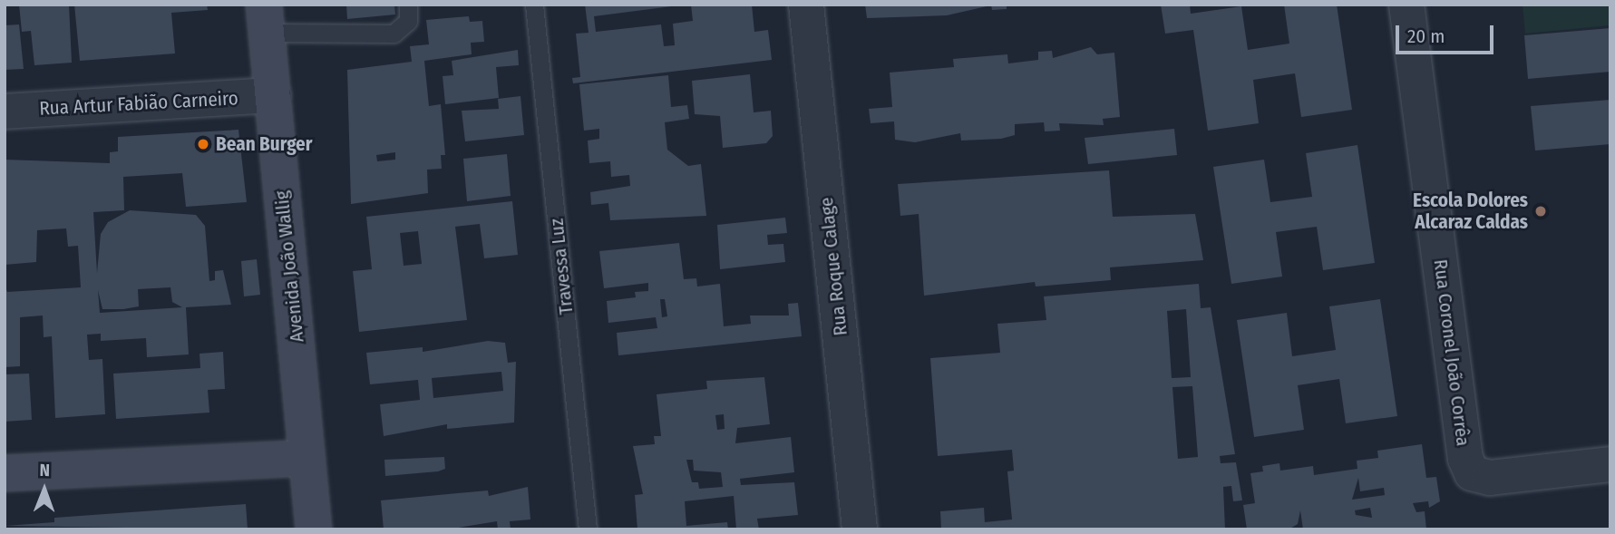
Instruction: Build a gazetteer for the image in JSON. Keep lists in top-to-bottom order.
{
  "streets": {
    "main road": ["Avenida João Wallig"],
    "street": ["Rua Artur Fabião Carneiro", "Rua Roque Calage", "Rua Coronel João Corrêa"],
    "lane": ["Travessa Luz"]
  },
  "crossings": [
    ["Rua Artur Fabião Carneiro", "Avenida João Wallig"]
  ],
  "places": ["Bean Burger", "Escola Dolores Alcaraz Caldas"],
  "scale_bar": "20 m",
  "north": "top"
}
